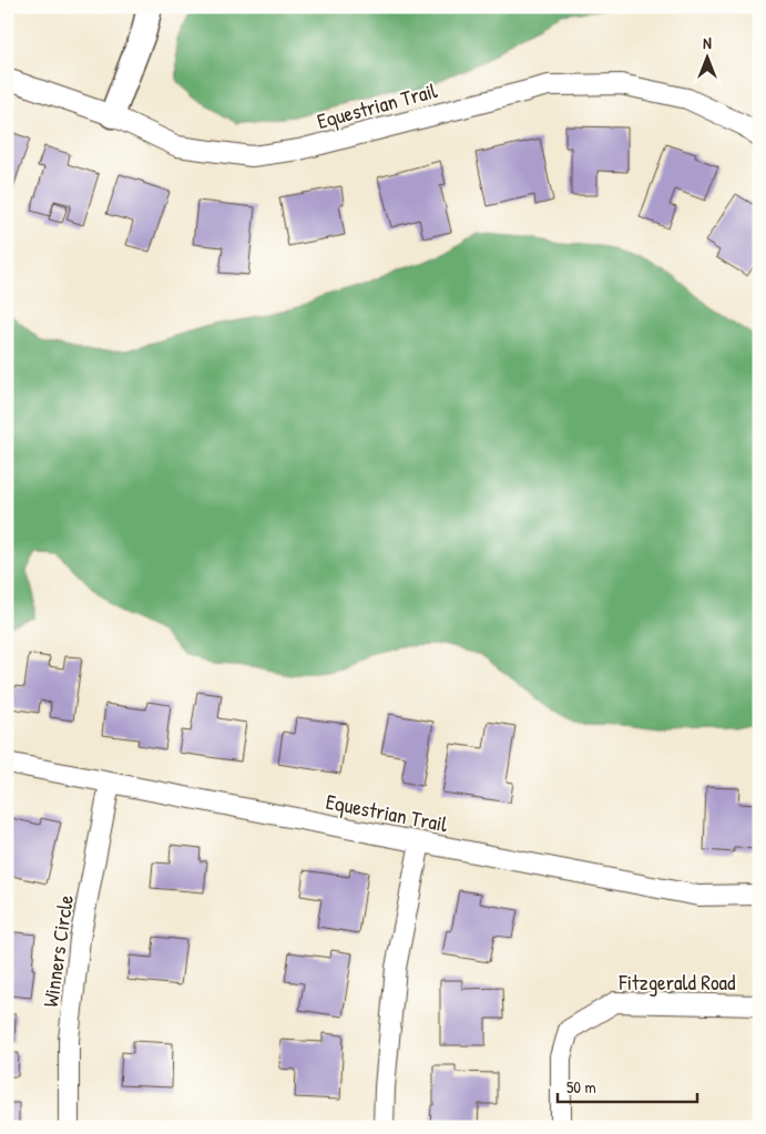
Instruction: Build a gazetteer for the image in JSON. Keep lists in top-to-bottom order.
{
  "streets": {
    "street": ["Equestrian Trail", "Winners Circle", "Fitzgerald Road"]
  },
  "crossings": [
    ["Equestrian Trail", "Winners Circle"]
  ],
  "scale_bar": "50 m",
  "north": "top"
}
